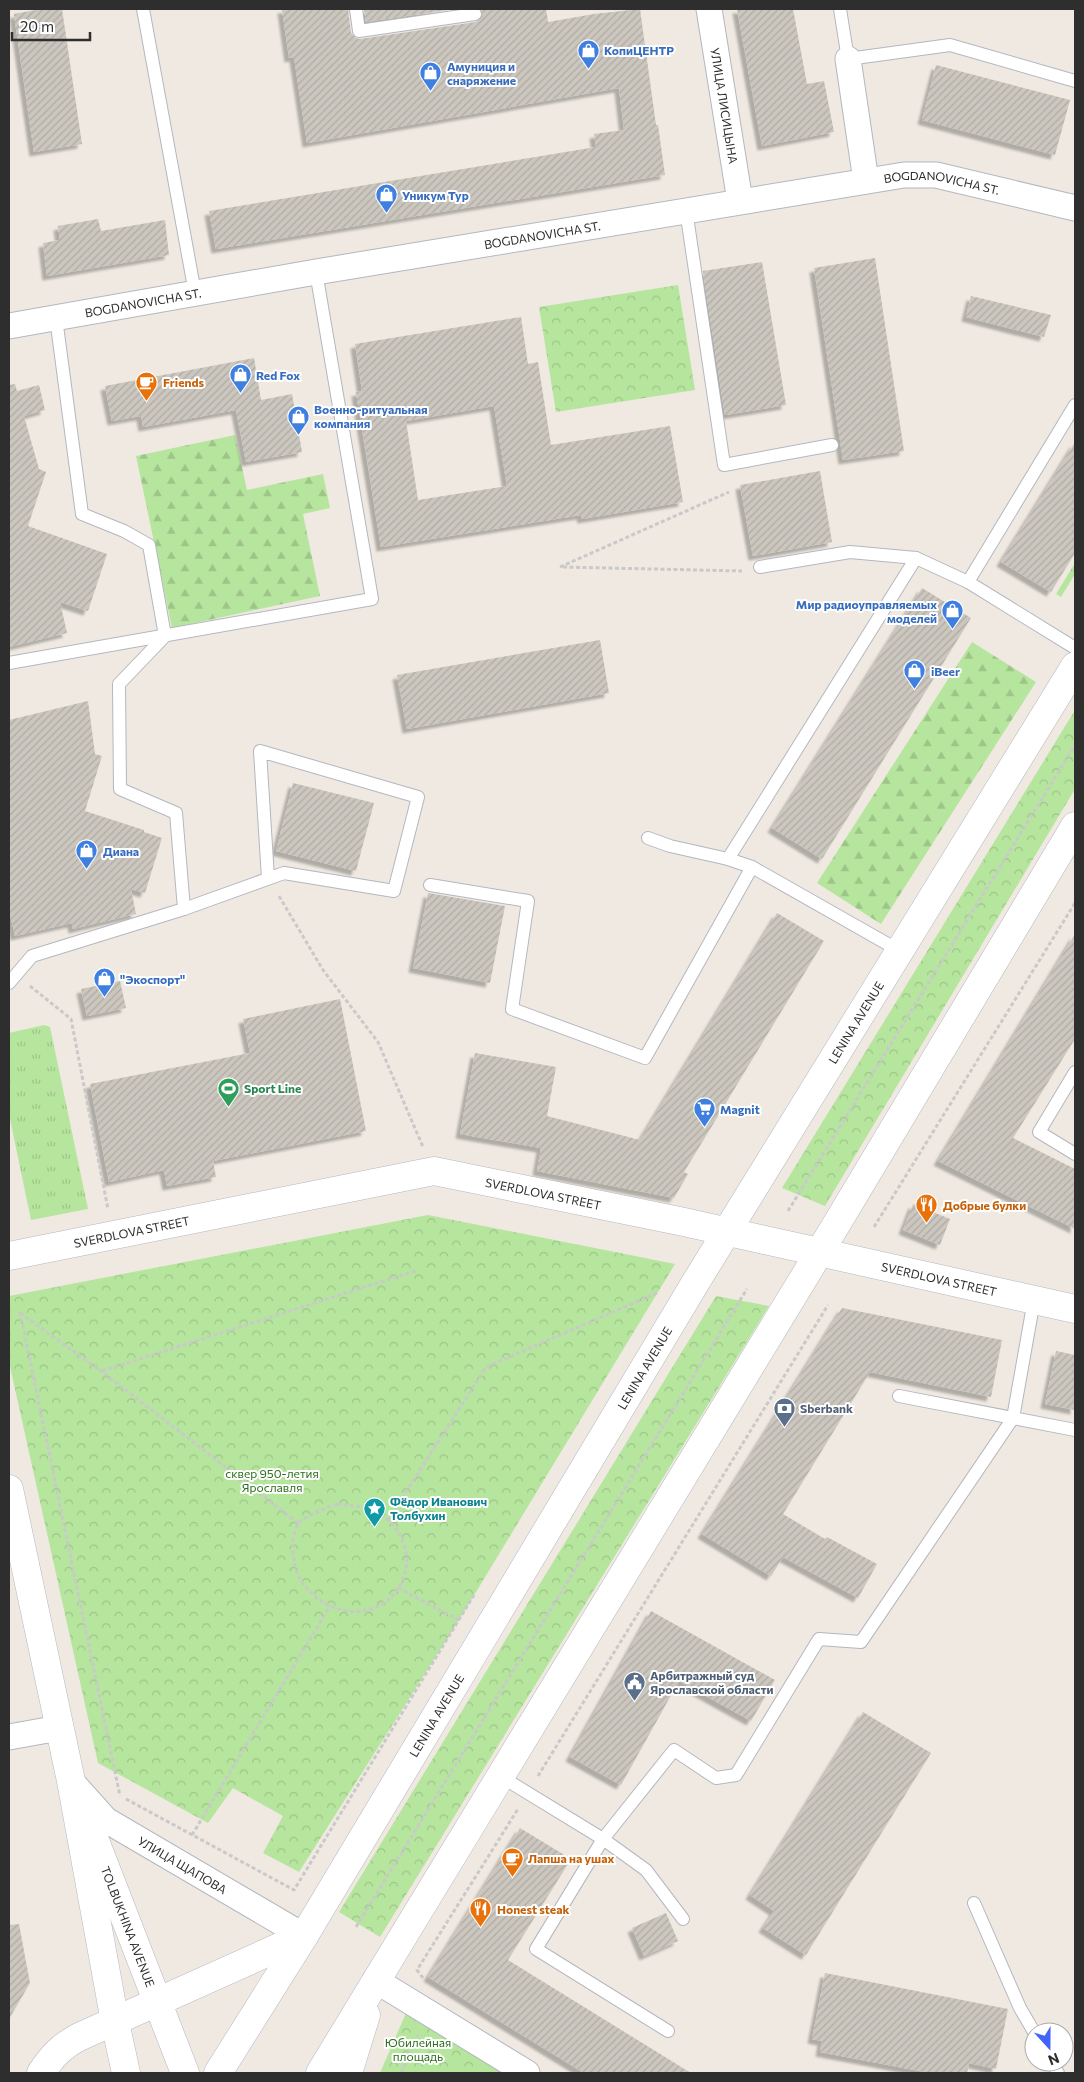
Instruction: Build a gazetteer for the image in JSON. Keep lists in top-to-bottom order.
{
  "streets": {
    "main road": ["LENINA AVENUE", "SVERDLOVA STREET", "TOLBUKHINA AVENUE"],
    "street": ["УЛИЦА ЛИСИЦЫНА", "BOGDANOVICHA ST.", "УЛИЦА ЩАПОВА"]
  },
  "crossings": [
    ["УЛИЦА ЛИСИЦЫНА", "BOGDANOVICHA ST."],
    ["LENINA AVENUE", "SVERDLOVA STREET"],
    ["LENINA AVENUE", "УЛИЦА ЩАПОВА"],
    ["УЛИЦА ЩАПОВА", "TOLBUKHINA AVENUE"]
  ],
  "parks": ["сквер 950-летия Ярославля", "Юбилейная площадь"],
  "places": {
    "shop": [
      "КопиЦЕНТР",
      "Амуниция и снаряжение",
      "Уникум Тур",
      "Red Fox",
      "Военно-ритуальная компания",
      "Мир радиоуправляемых моделей",
      "iBeer",
      "Диана",
      "\"Экоспорт\""
    ],
    "cafe": ["Friends", "Лапша на ушах"],
    "sports": ["Sport Line"],
    "supermarket": ["Magnit"],
    "restaurant": ["Добрые булки", "Honest steak"],
    "bank": ["Sberbank"],
    "place": ["Фёдор Иванович Толбухин"],
    "public building": ["Арбитражный суд Ярославской области"]
  },
  "scale_bar": "20 m",
  "north": "bottom"
}
